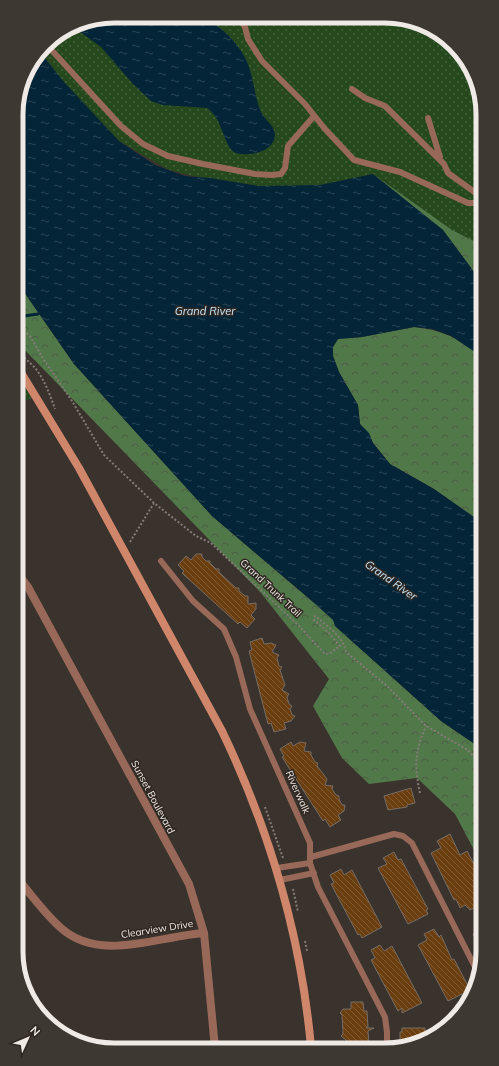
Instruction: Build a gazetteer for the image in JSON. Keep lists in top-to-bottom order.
{
  "streets": {
    "street": ["Sunset Boulevard", "Clearview Drive"],
    "lane": ["Riverwalk"],
    "path": ["Grand Trunk Trail"]
  },
  "crossings": [
    ["Sunset Boulevard", "Clearview Drive"]
  ],
  "water": ["Grand River"],
  "north": "top right"
}
